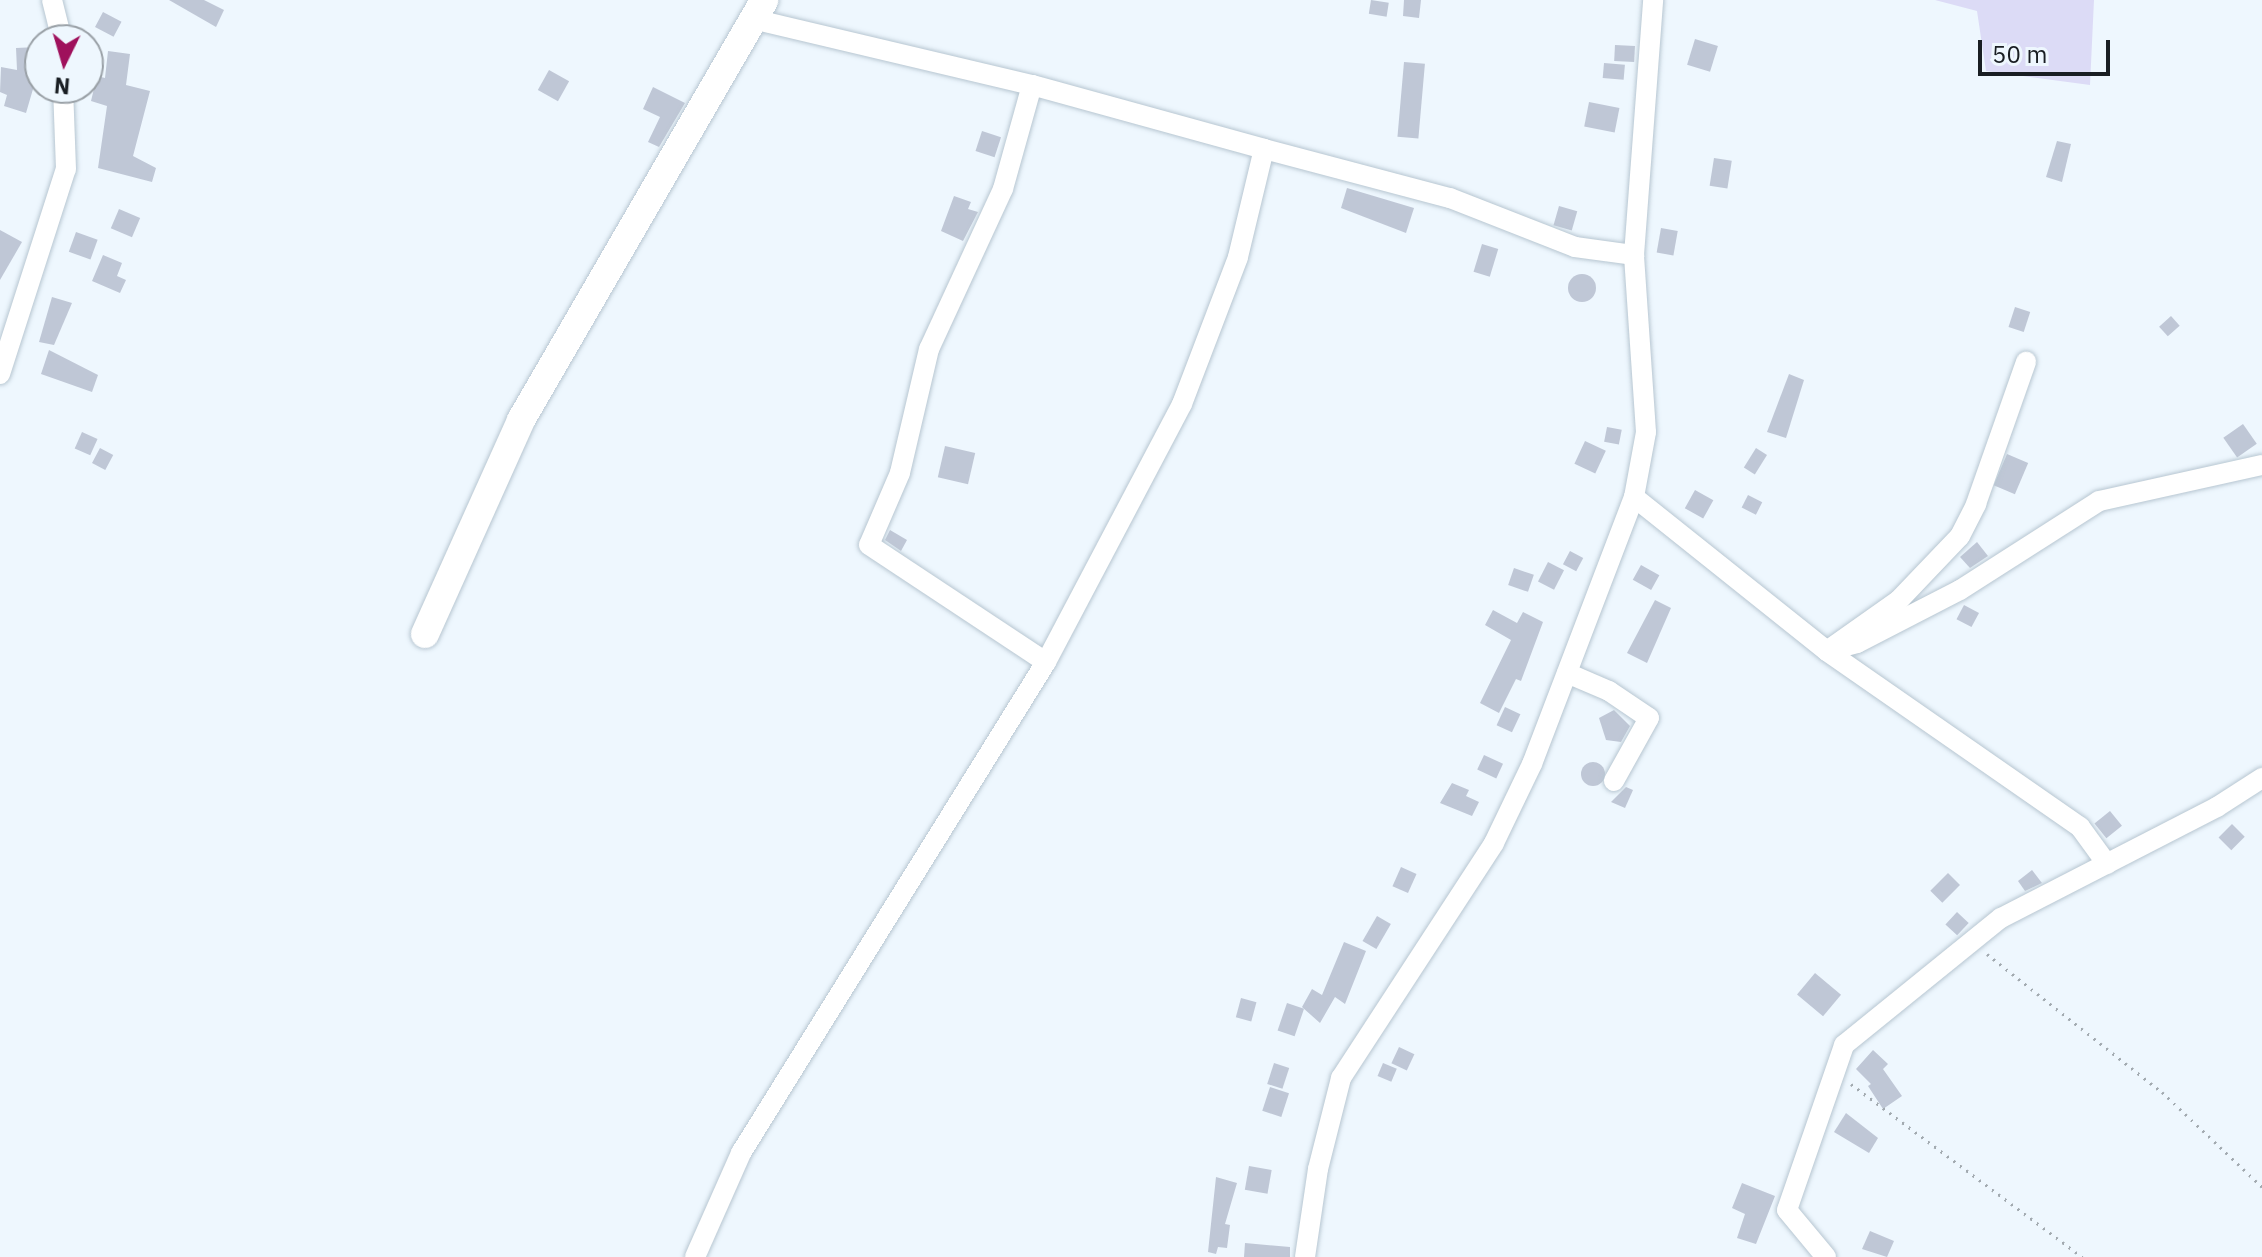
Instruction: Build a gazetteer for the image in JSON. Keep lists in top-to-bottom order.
{
  "scale_bar": "50 m",
  "north": "bottom"
}
